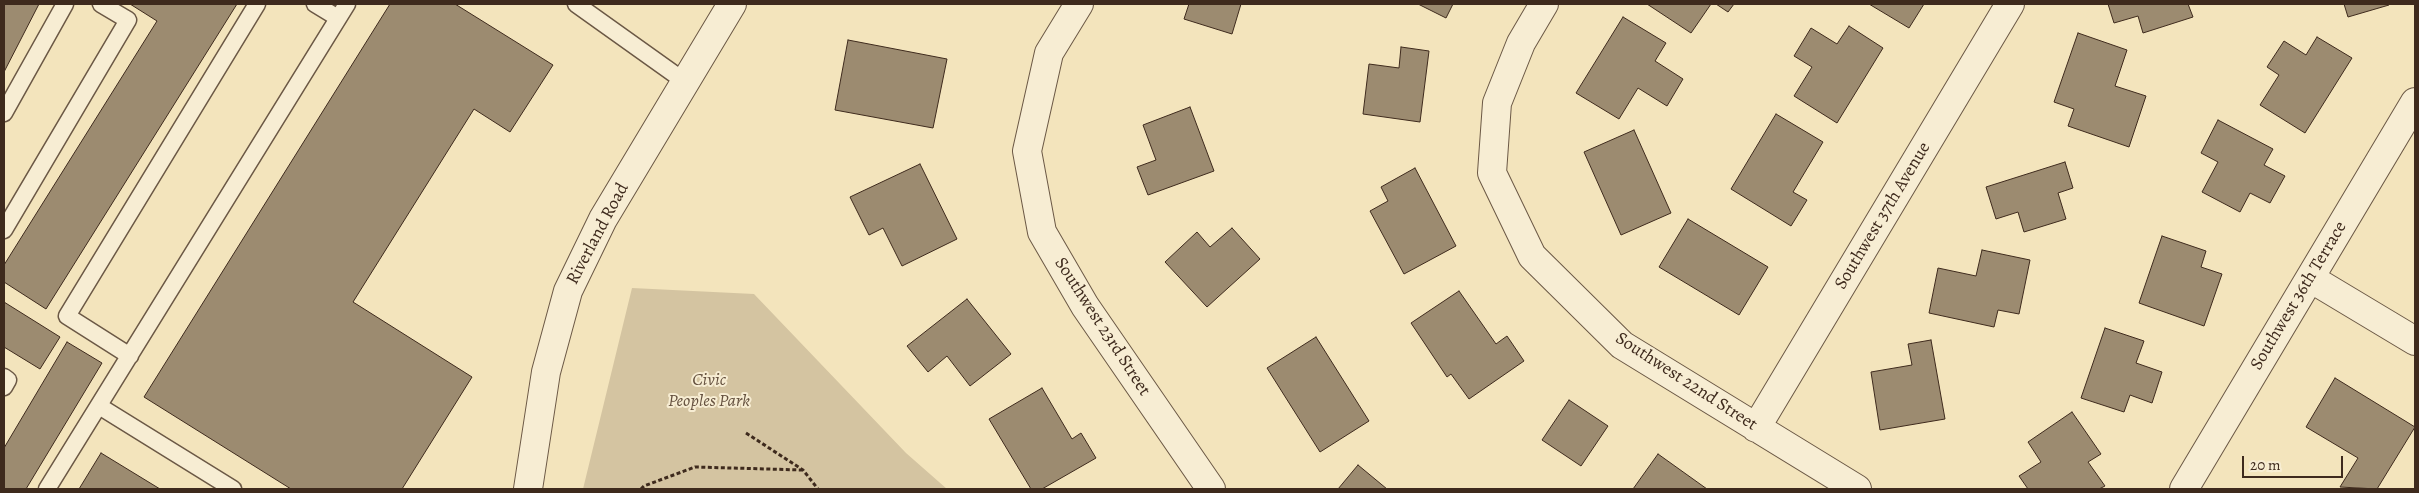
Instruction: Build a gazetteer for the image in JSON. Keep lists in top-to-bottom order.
{
  "streets": {
    "street": [
      "Southwest 37th Avenue",
      "Riverland Road",
      "Southwest 36th Terrace",
      "Southwest 23rd Street",
      "Southwest 22nd Street"
    ]
  },
  "crossings": [
    ["Southwest 37th Avenue", "Southwest 22nd Street"]
  ],
  "parks": ["Civic Peoples Park"],
  "scale_bar": "20 m"
}
